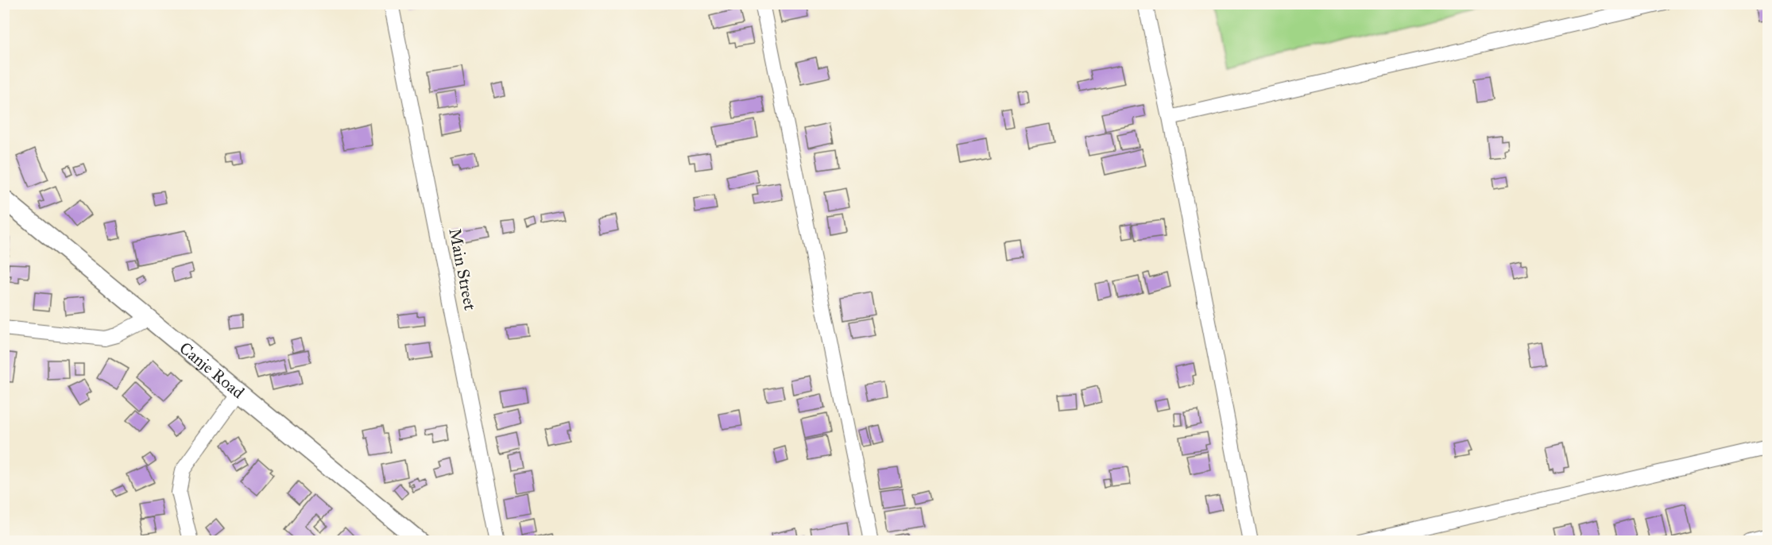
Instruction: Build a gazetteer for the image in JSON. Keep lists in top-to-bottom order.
{
  "streets": {
    "street": ["Main Street", "Canje Road"]
  }
}
